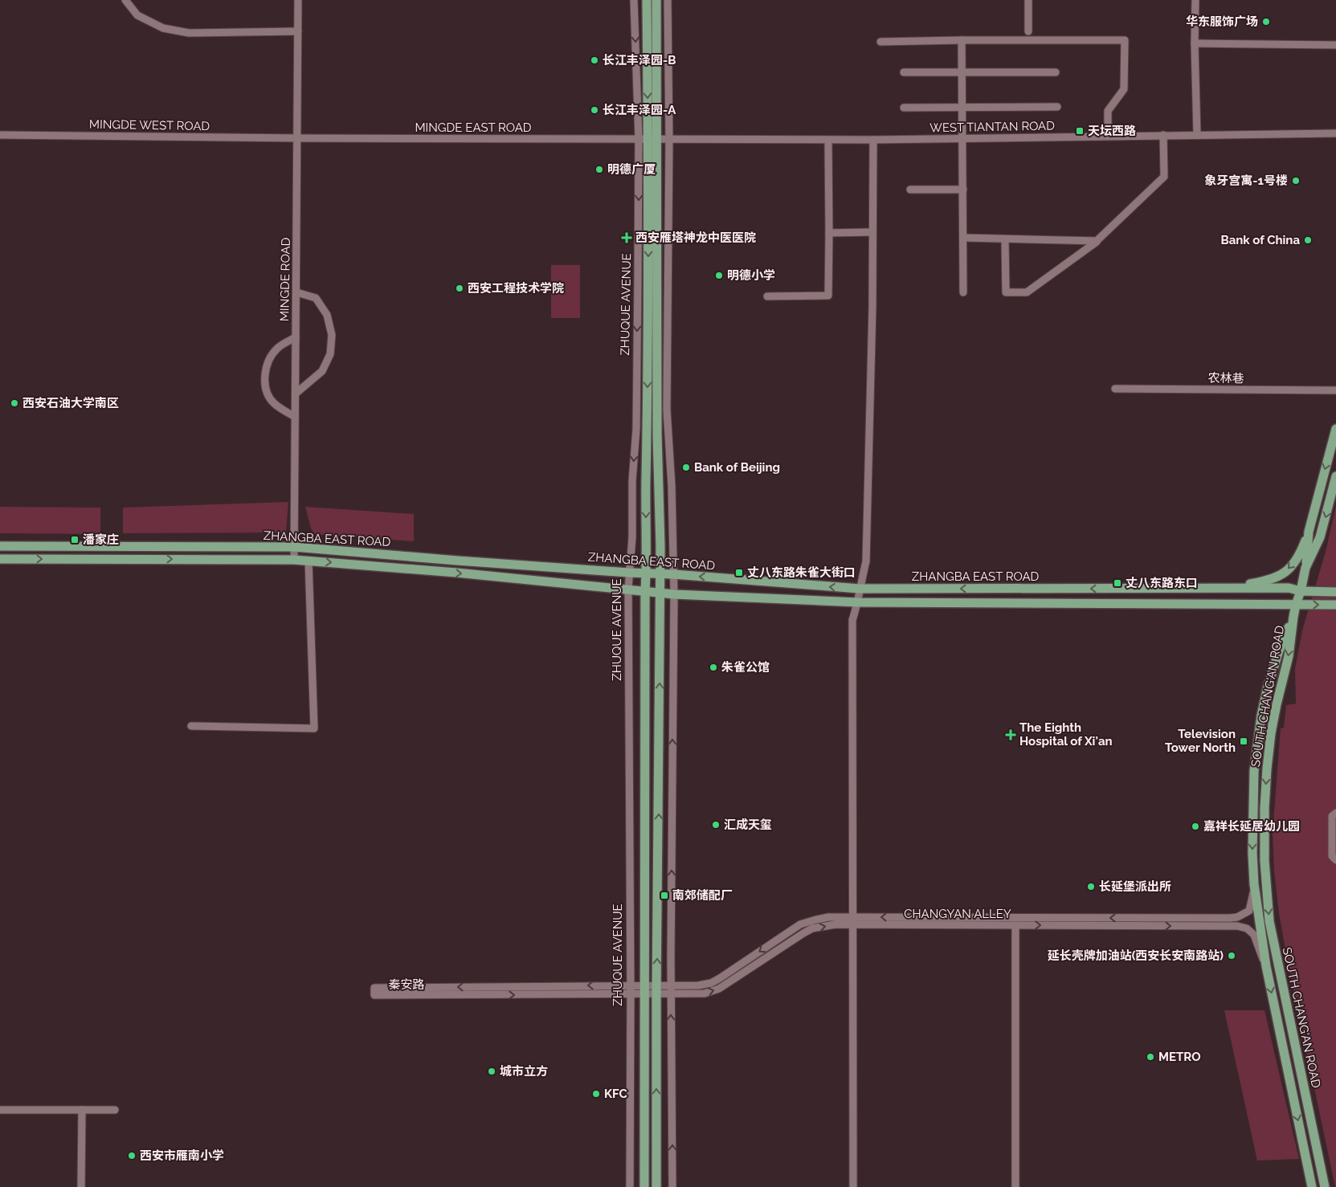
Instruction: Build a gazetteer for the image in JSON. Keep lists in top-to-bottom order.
{
  "streets": {
    "main road": ["ZHUQUE AVENUE", "ZHANGBA EAST ROAD", "SOUTH CHANG'AN ROAD"],
    "street": [
      "MINGDE WEST ROAD",
      "WEST TIANTAN ROAD",
      "MINGDE EAST ROAD",
      "MINGDE ROAD",
      "农林巷",
      "CHANGYAN ALLEY",
      "秦安路"
    ]
  },
  "crossings": [
    ["MINGDE WEST ROAD", "MINGDE EAST ROAD"],
    ["MINGDE WEST ROAD", "MINGDE ROAD"],
    ["WEST TIANTAN ROAD", "MINGDE EAST ROAD"],
    ["WEST TIANTAN ROAD", "ZHUQUE AVENUE"],
    ["MINGDE EAST ROAD", "MINGDE ROAD"],
    ["MINGDE EAST ROAD", "ZHUQUE AVENUE"],
    ["MINGDE ROAD", "ZHANGBA EAST ROAD"],
    ["ZHUQUE AVENUE", "ZHANGBA EAST ROAD"],
    ["ZHUQUE AVENUE", "CHANGYAN ALLEY"],
    ["ZHUQUE AVENUE", "秦安路"],
    ["ZHANGBA EAST ROAD", "SOUTH CHANG'AN ROAD"],
    ["CHANGYAN ALLEY", "秦安路"]
  ],
  "places": {
    "other": [
      "华东服饰广场",
      "长江丰泽园-B",
      "长江丰泽园-A",
      "明德广厦",
      "象牙宫寓-1号楼",
      "Bank of China",
      "明德小学",
      "西安工程技术学院",
      "西安石油大学南区",
      "Bank of Beijing",
      "朱雀公馆",
      "汇成天玺",
      "嘉祥长延居幼儿园",
      "长延堡派出所",
      "延长壳牌加油站(西安长安南路站)",
      "METRO",
      "城市立方",
      "KFC",
      "西安市雁南小学"
    ],
    "transit": [
      "天坛西路",
      "潘家庄",
      "丈八东路朱雀大街口",
      "丈八东路东口",
      "Television Tower North",
      "南郊储配厂"
    ],
    "health": ["西安雁塔神龙中医医院", "The Eighth Hospital of Xi'an"]
  }
}
